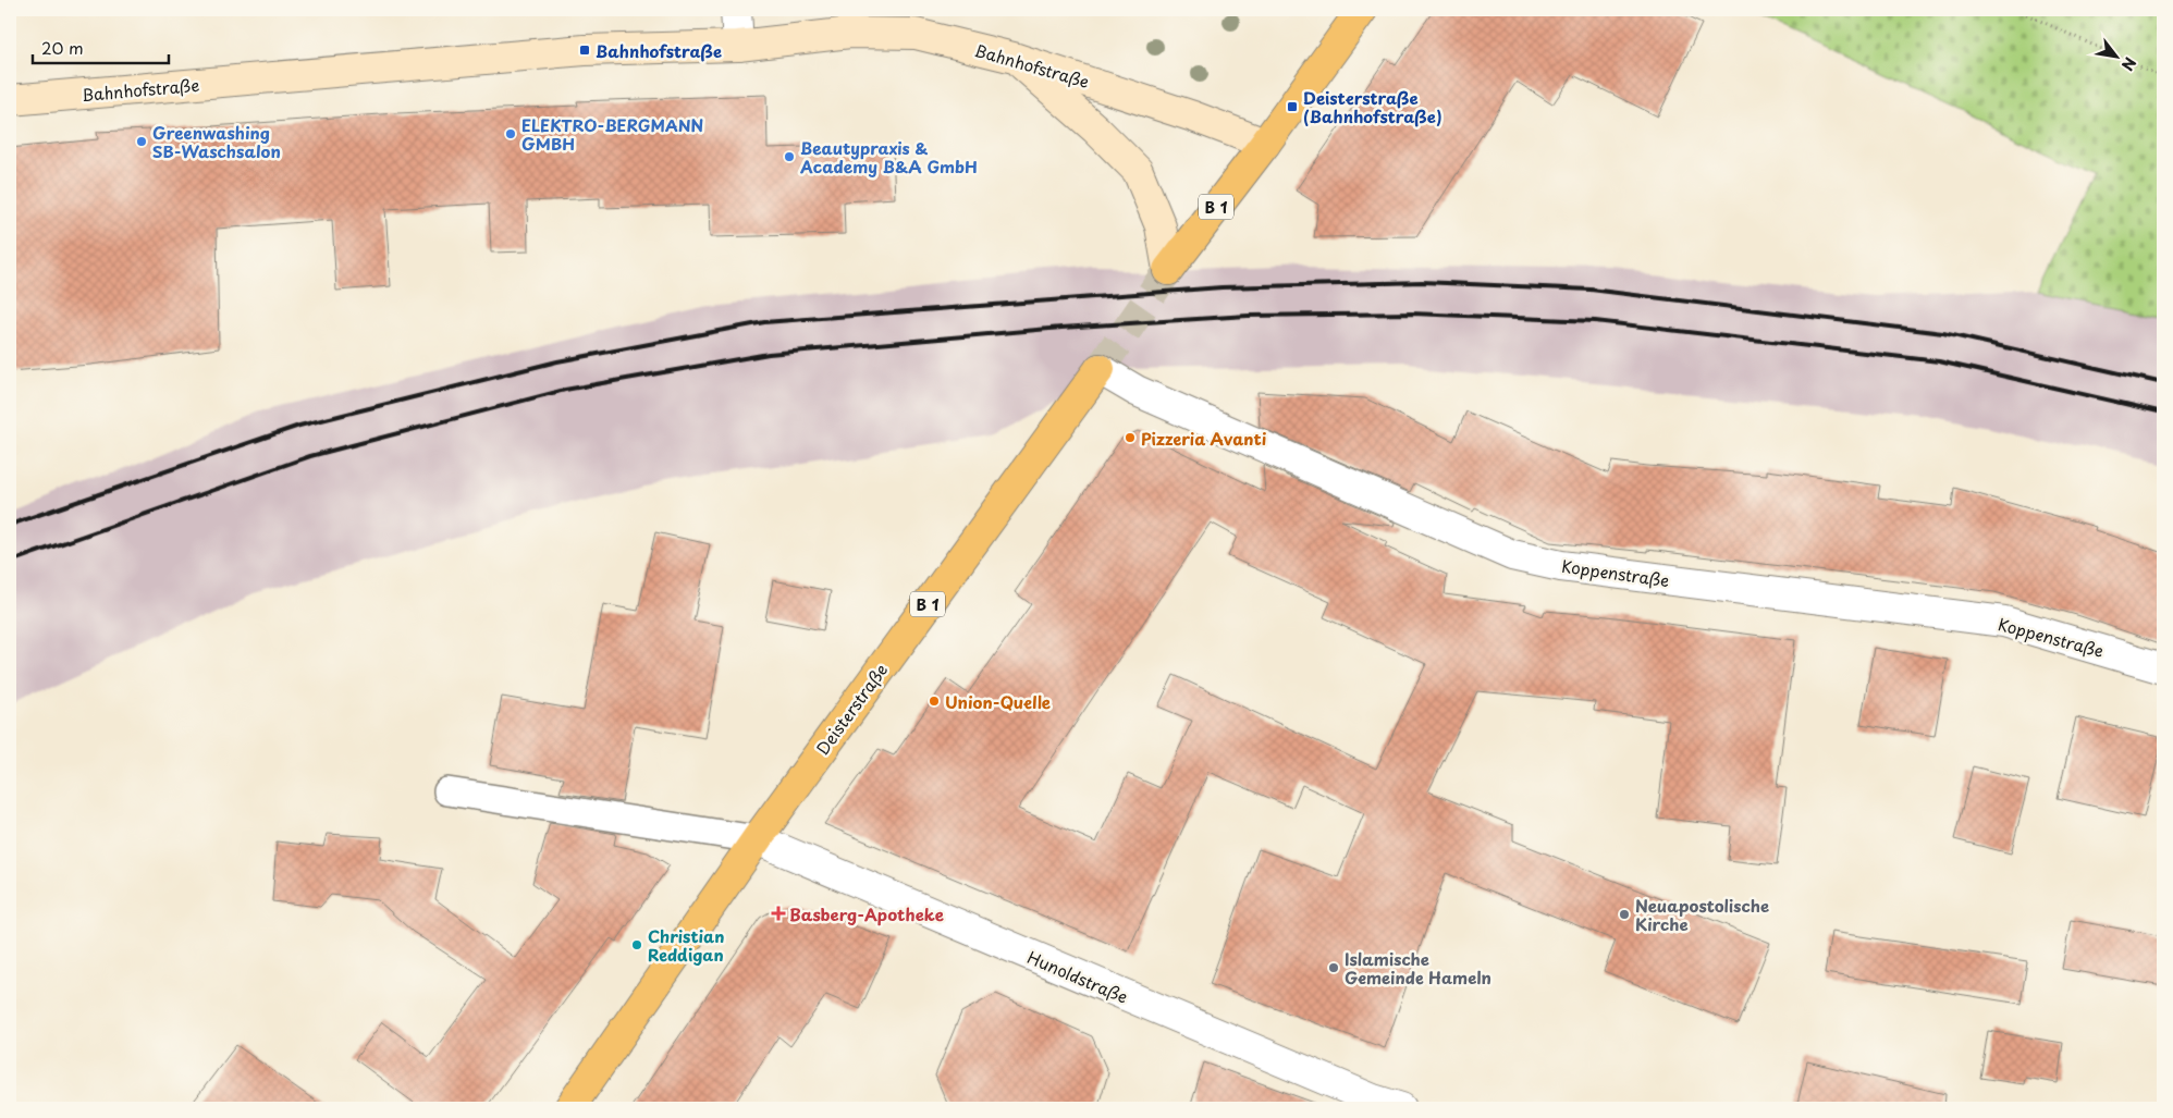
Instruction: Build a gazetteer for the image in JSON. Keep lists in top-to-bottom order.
{
  "streets": {
    "main road": ["B 1", "Deisterstraße"],
    "street": ["Bahnhofstraße", "Koppenstraße", "Hunoldstraße"]
  },
  "crossings": [
    ["Bahnhofstraße", "B 1"],
    ["B 1", "Deisterstraße"],
    ["Koppenstraße", "Deisterstraße"],
    ["Deisterstraße", "Hunoldstraße"]
  ],
  "places": {
    "transit": ["Bahnhofstraße", "Deisterstraße (Bahnhofstraße)"],
    "other": [
      "ELEKTRO-BERGMANN GMBH",
      "Greenwashing SB-Waschsalon",
      "Beautypraxis & Academy B&A GmbH",
      "Pizzeria Avanti",
      "Union-Quelle",
      "Neuapostolische Kirche",
      "Christian Reddigan",
      "Islamische Gemeinde Hameln"
    ],
    "health": ["Basberg-Apotheke"]
  },
  "scale_bar": "20 m",
  "north": "bottom right"
}
